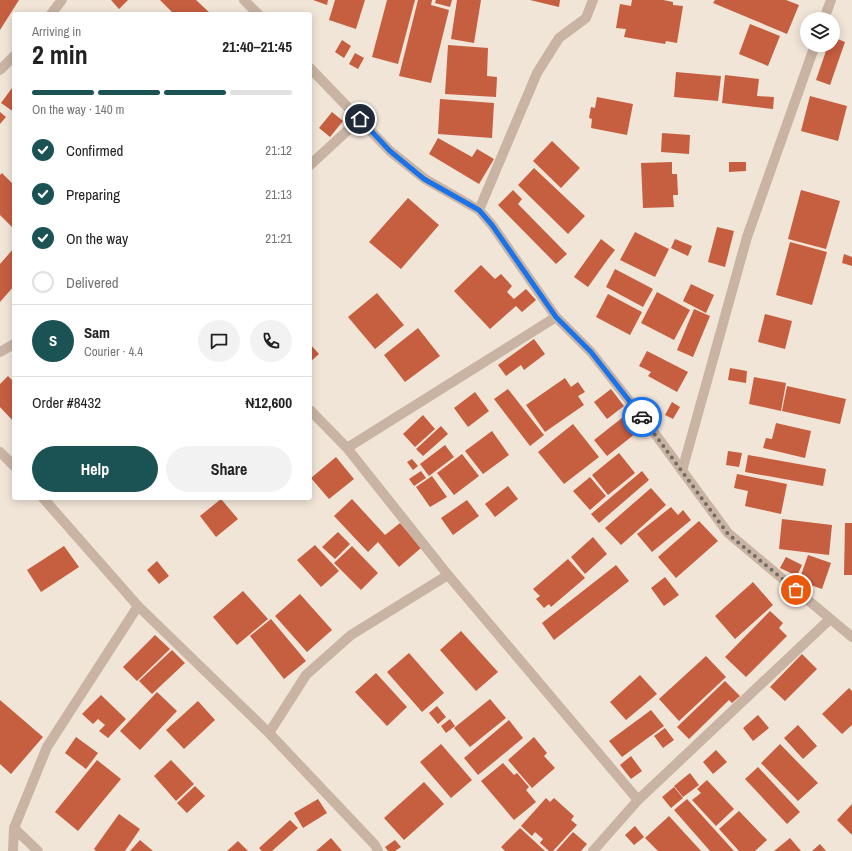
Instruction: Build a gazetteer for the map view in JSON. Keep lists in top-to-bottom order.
{
  "page": {
    "heading": ["2 min", "Arriving in", "21:40–21:45"],
    "panel": [
      "Sam",
      "Courier · 4.4",
      "Order #8432",
      "₦12,600"
    ],
    "bar": "On the way · 140 m",
    "list": [
      ["Confirmed", "21:12"],
      ["Preparing", "21:13"],
      ["On the way", "21:21"],
      "Delivered"
    ],
    "round": "S",
    "buttons": ["Help", "Share"]
  }
}
